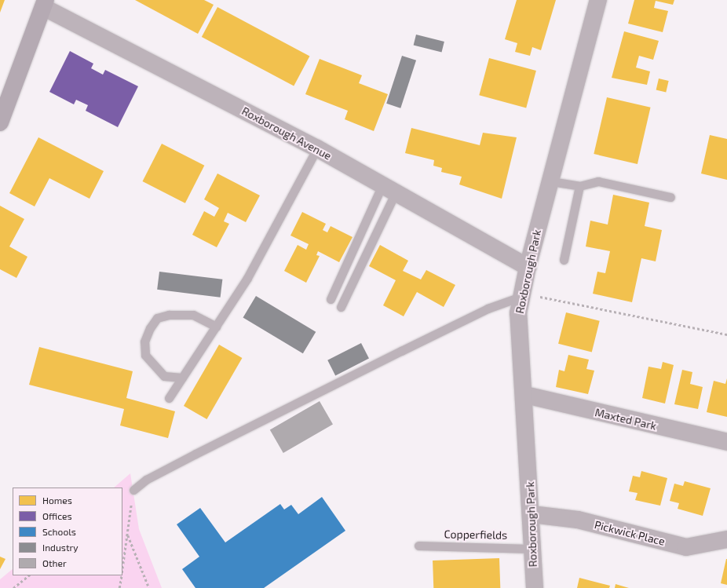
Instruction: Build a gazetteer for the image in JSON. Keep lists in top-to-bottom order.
{
  "streets": {
    "street": [
      "Roxborough Avenue",
      "Roxborough Park",
      "Maxted Park",
      "Pickwick Place"
    ],
    "lane": ["Copperfields"]
  },
  "crossings": [
    ["Roxborough Avenue", "Roxborough Park"],
    ["Roxborough Park", "Maxted Park"],
    ["Roxborough Park", "Pickwick Place"],
    ["Roxborough Park", "Copperfields"]
  ],
  "legend": [
    "Homes",
    "Offices",
    "Schools",
    "Industry",
    "Other"
  ]
}
